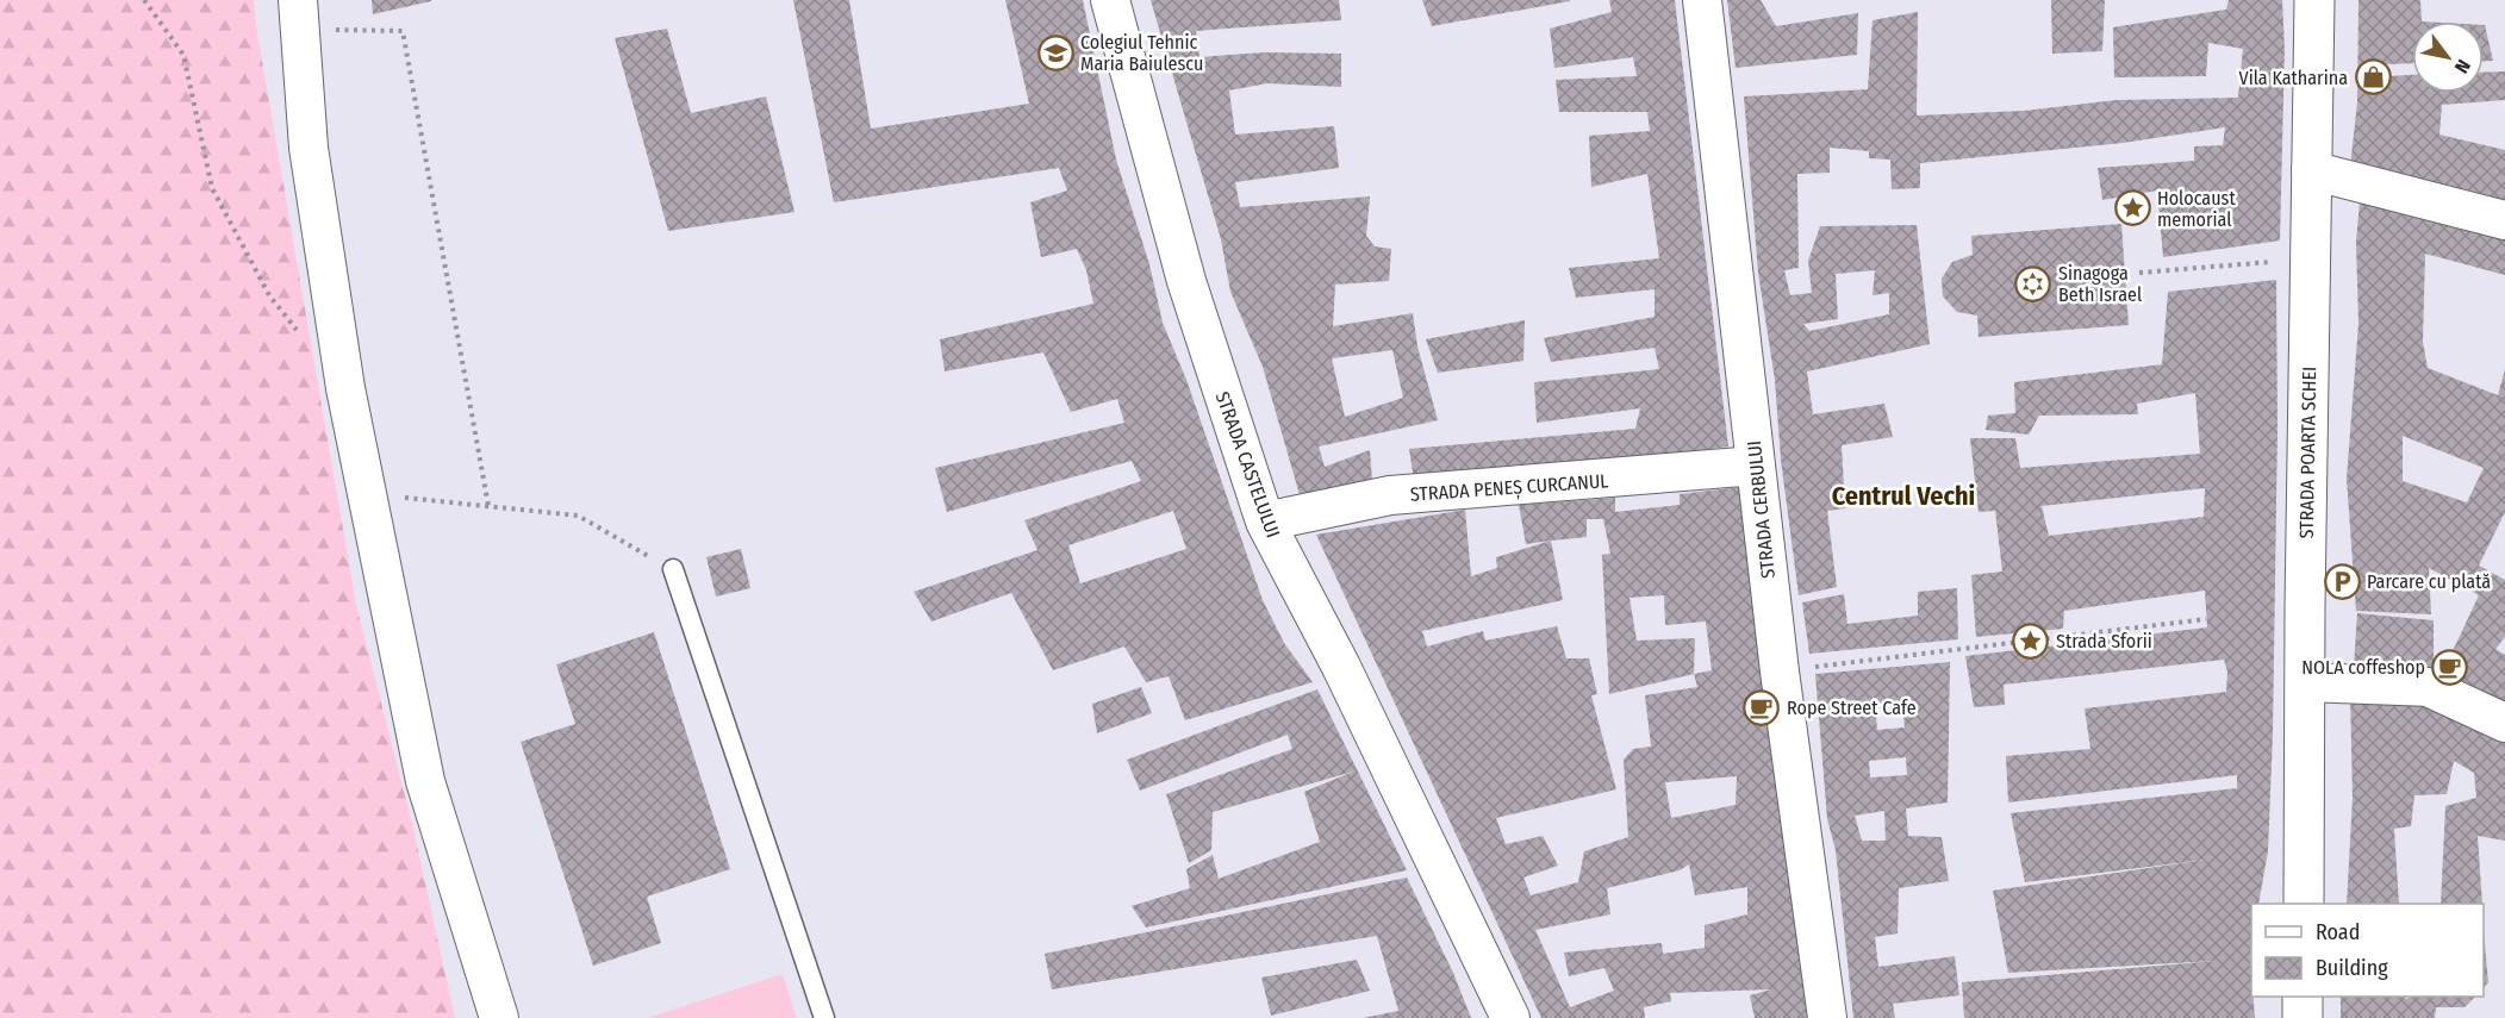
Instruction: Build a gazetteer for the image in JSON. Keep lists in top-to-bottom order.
{
  "streets": {
    "street": [
      "STRADA POARTA SCHEI",
      "STRADA CASTELULUI",
      "STRADA PENEȘ CURCANUL",
      "STRADA CERBULUI"
    ]
  },
  "crossings": [
    ["STRADA CASTELULUI", "STRADA PENEȘ CURCANUL"],
    ["STRADA PENEȘ CURCANUL", "STRADA CERBULUI"]
  ],
  "districts": ["Centrul Vechi"],
  "places": {
    "school or university": ["Colegiul Tehnic Maria Baiulescu"],
    "shop": ["Vila Katharina"],
    "place": ["Holocaust memorial", "Strada Sforii"],
    "synagogue": ["Sinagoga Beth Israel"],
    "parking": ["Parcare cu plată"],
    "cafe": ["NOLA coffeshop", "Rope Street Cafe"]
  },
  "legend": ["Road", "Building"],
  "north": "bottom right"
}
